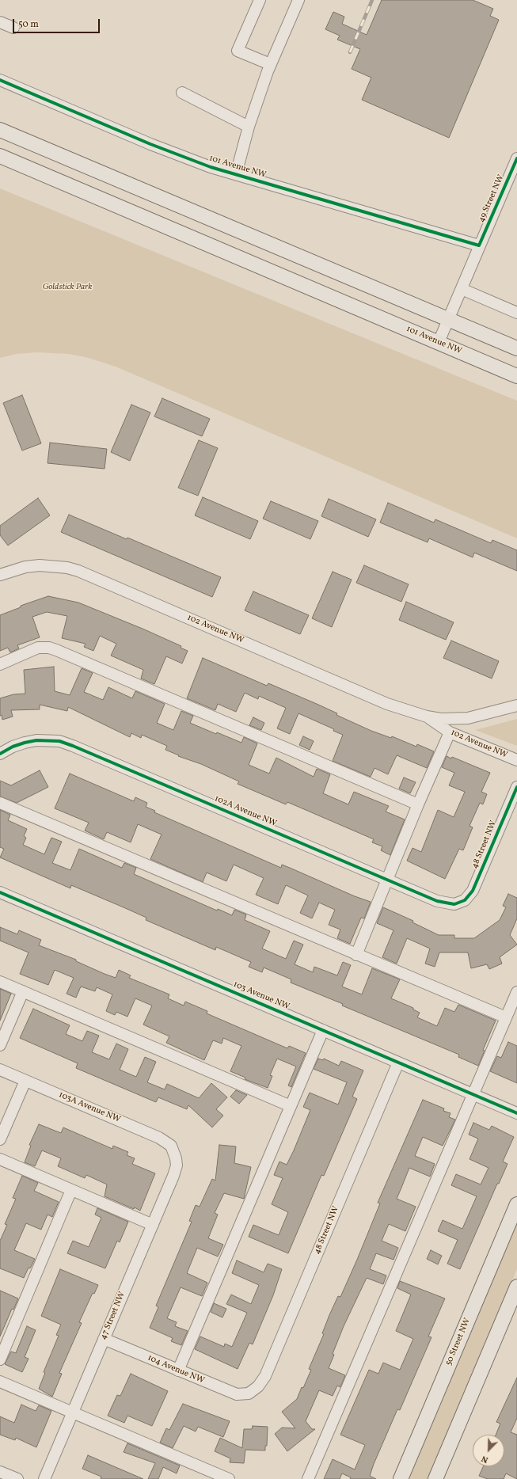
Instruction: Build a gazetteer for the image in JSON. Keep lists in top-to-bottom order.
{
  "streets": {
    "main road": ["101 Avenue NW", "50 Street NW"],
    "street": [
      "49 Street NW",
      "102 Avenue NW",
      "102A Avenue NW",
      "48 Street NW",
      "103 Avenue NW",
      "103A Avenue NW",
      "47 Street NW",
      "104 Avenue NW"
    ]
  },
  "crossings": [
    ["101 Avenue NW", "49 Street NW"],
    ["102A Avenue NW", "48 Street NW"],
    ["48 Street NW", "103 Avenue NW"],
    ["48 Street NW", "104 Avenue NW"],
    ["103A Avenue NW", "47 Street NW"],
    ["47 Street NW", "104 Avenue NW"]
  ],
  "parks": ["Goldstick Park"],
  "scale_bar": "50 m",
  "north": "bottom left"
}
